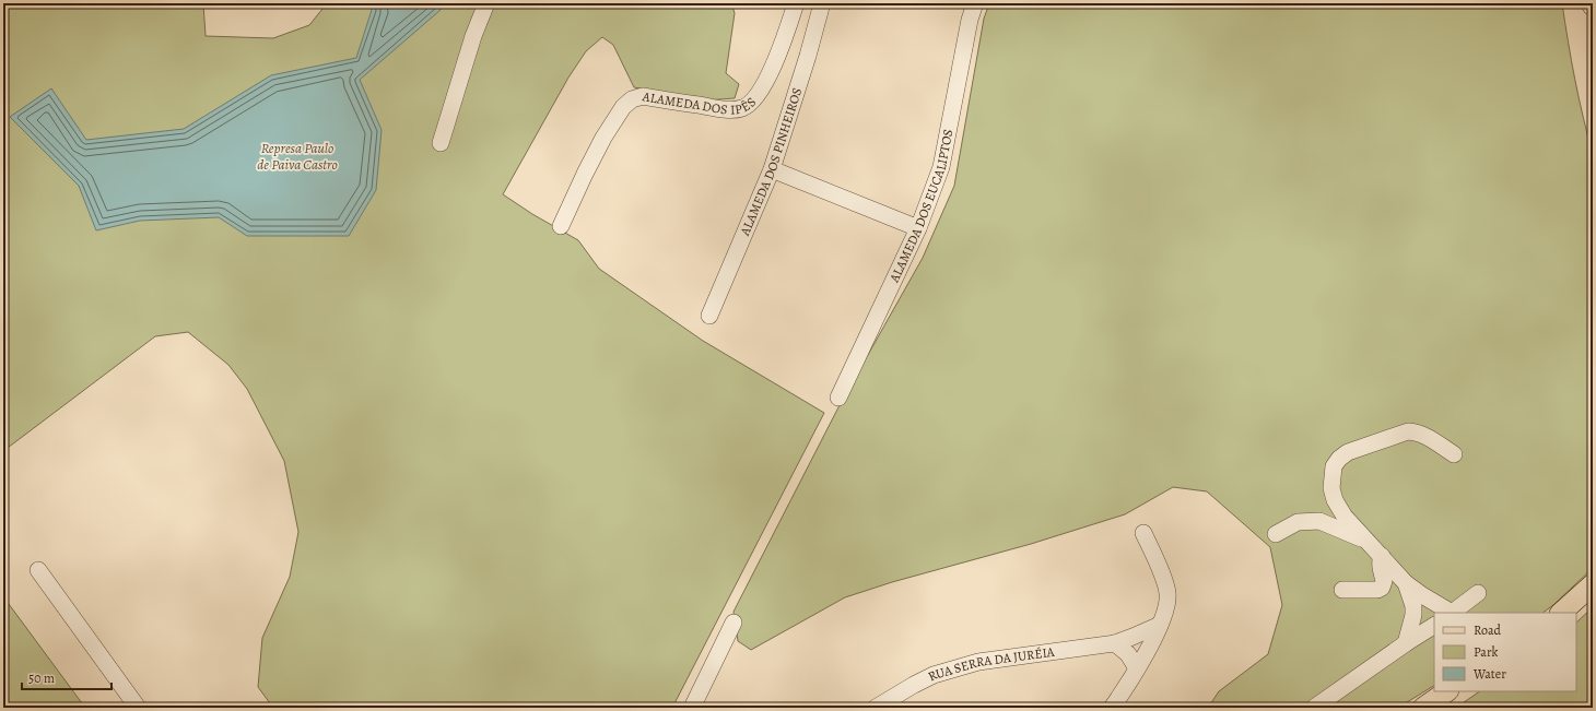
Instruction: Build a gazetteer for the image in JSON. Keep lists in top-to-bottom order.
{
  "streets": {
    "street": [
      "ALAMEDA DOS IPÊS",
      "ALAMEDA DOS PINHEIROS",
      "ALAMEDA DOS EUCALIPTOS",
      "RUA SERRA DA JURÉIA"
    ]
  },
  "water": ["Represa Paulo de Paiva Castro"],
  "legend": ["Road", "Park", "Water"],
  "scale_bar": "50 m"
}
